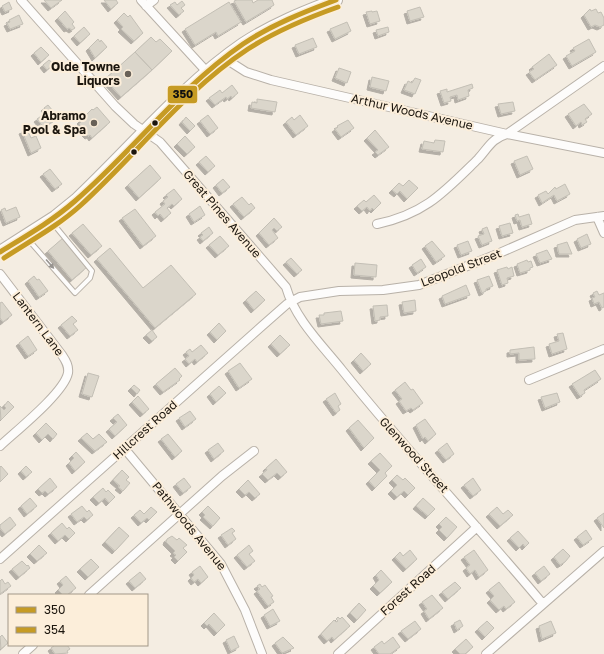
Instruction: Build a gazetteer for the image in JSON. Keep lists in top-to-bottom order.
{
  "streets": {
    "street": [
      "Arthur Woods Avenue",
      "Great Pines Avenue",
      "Leopold Street",
      "Lantern Lane",
      "Hillcrest Road",
      "Glenwood Street",
      "Pathwoods Avenue",
      "Forest Road"
    ]
  },
  "crossings": [
    ["Great Pines Avenue", "Leopold Street"],
    ["Great Pines Avenue", "Hillcrest Road"],
    ["Great Pines Avenue", "Glenwood Street"],
    ["Leopold Street", "Hillcrest Road"],
    ["Leopold Street", "Glenwood Street"],
    ["Hillcrest Road", "Glenwood Street"],
    ["Hillcrest Road", "Pathwoods Avenue"],
    ["Glenwood Street", "Forest Road"]
  ],
  "places": ["Olde Towne Liquors", "Abramo Pool & Spa"],
  "lines": ["transit line 350", "transit line 354"],
  "legend": ["350", "354"]
}
